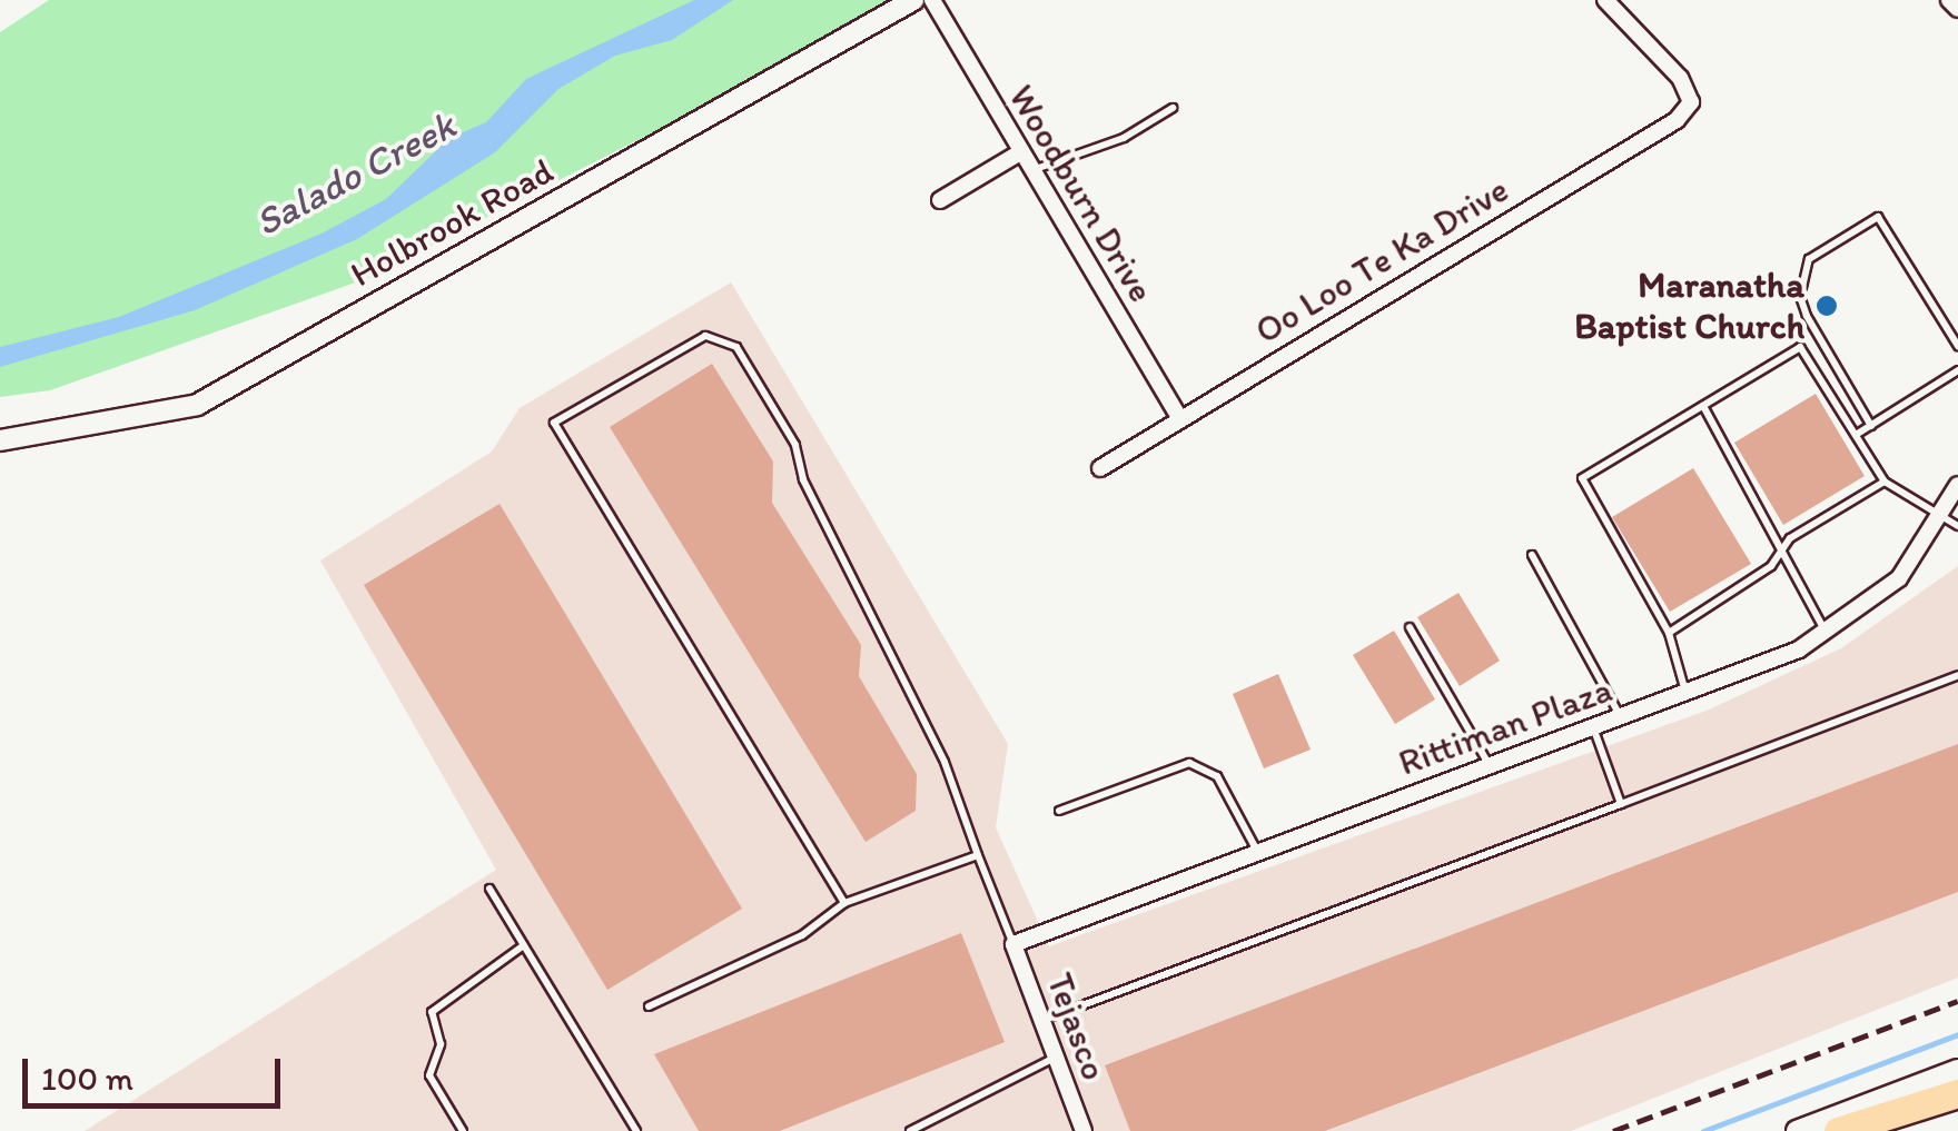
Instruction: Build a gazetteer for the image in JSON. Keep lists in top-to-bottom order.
{
  "streets": {
    "street": [
      "Woodburn Drive",
      "Holbrook Road",
      "Oo Loo Te Ka Drive",
      "Rittiman Plaza",
      "Tejasco"
    ]
  },
  "crossings": [
    ["Woodburn Drive", "Oo Loo Te Ka Drive"],
    ["Rittiman Plaza", "Tejasco"]
  ],
  "water": ["Salado Creek"],
  "places": ["Maranatha Baptist Church"],
  "scale_bar": "100 m"
}
